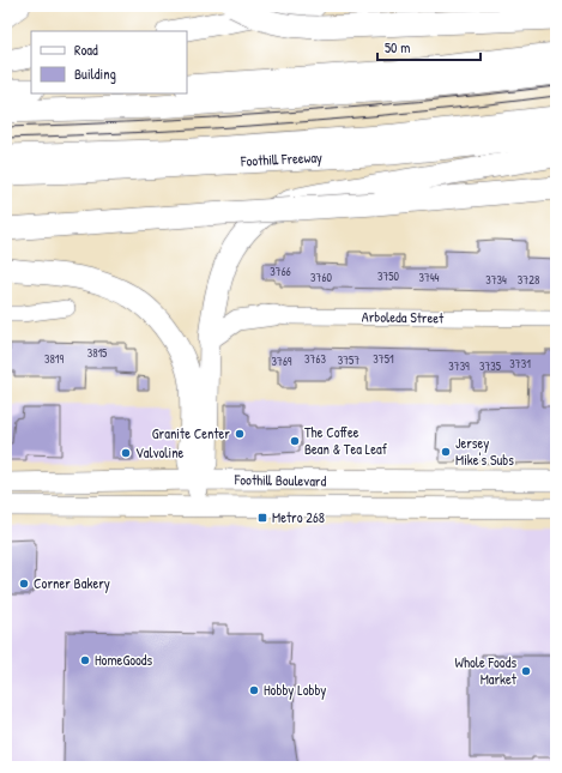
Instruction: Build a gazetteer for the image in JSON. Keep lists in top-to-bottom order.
{
  "streets": {
    "highway": ["Foothill Freeway"],
    "main road": ["Foothill Boulevard"],
    "street": ["Arboleda Street"]
  },
  "places": {
    "other": [
      "Granite Center",
      "The Coffee Bean & Tea Leaf",
      "Jersey Mike's Subs",
      "Valvoline",
      "Corner Bakery",
      "HomeGoods",
      "Whole Foods Market",
      "Hobby Lobby"
    ],
    "transit": ["Metro 268"]
  },
  "house_numbers": [
    "3766",
    "3750",
    "3760",
    "3744",
    "3734",
    "3728",
    "3815",
    "3819",
    "3763",
    "3751",
    "3757",
    "3769",
    "3731",
    "3739",
    "3735"
  ],
  "legend": ["Road", "Building"],
  "scale_bar": "50 m"
}
